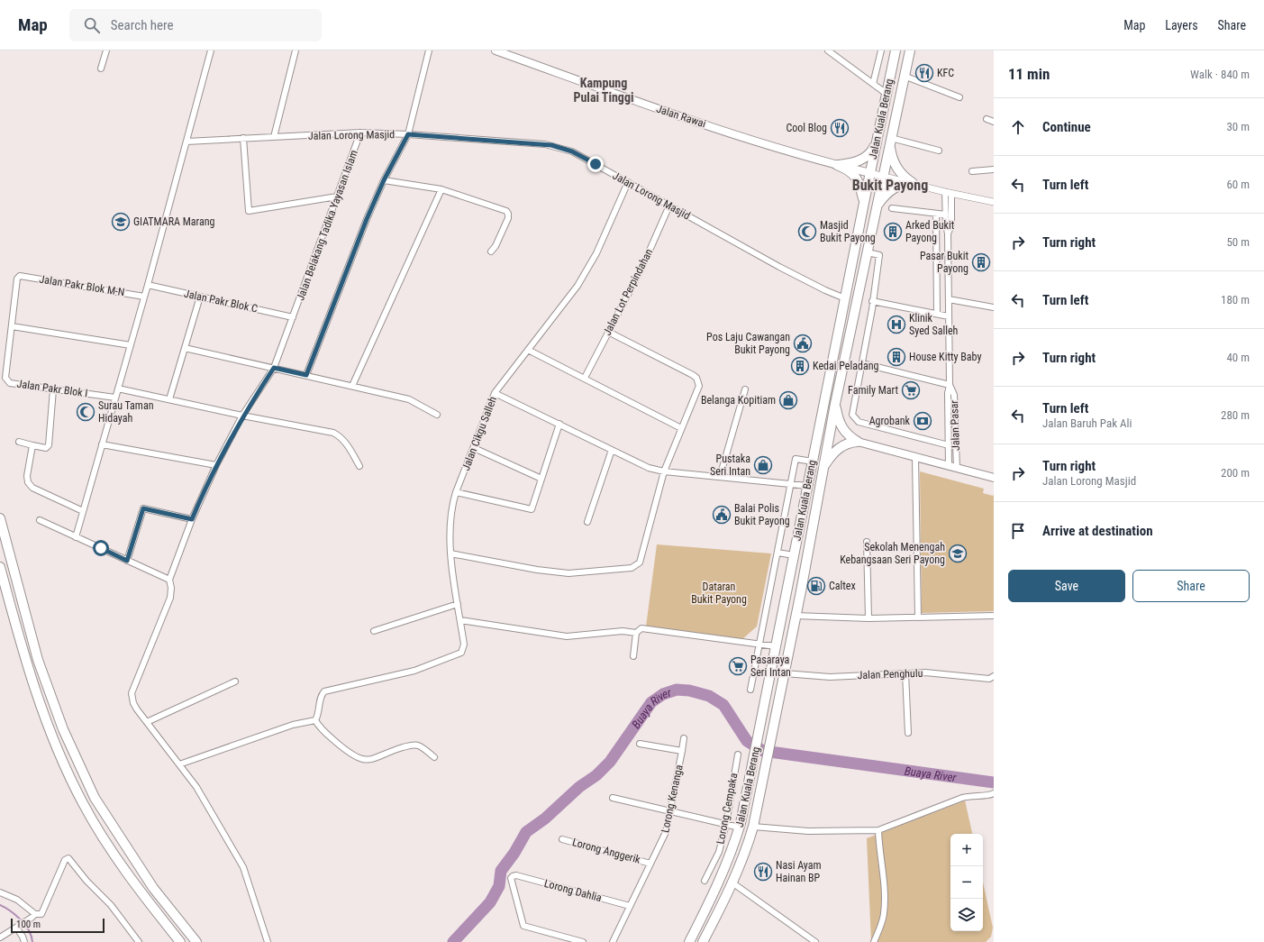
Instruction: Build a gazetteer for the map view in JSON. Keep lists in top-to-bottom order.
{
  "streets": {
    "highway": ["Jalan Kuala Berang"],
    "main road": ["Jalan Rawai"],
    "street": [
      "Jalan Lorong Masjid",
      "Jalan Belakang Tadika Yayasan Islam",
      "Jalan Pakr Blok M-N",
      "Jalan Lot Perpindahan",
      "Jalan Pakr Blok C",
      "Jalan Pakr Blok I",
      "Jalan Pasar",
      "Jalan Cikgu Salleh",
      "Jalan Penghulu",
      "Lorong Kenanga",
      "Lorong Cempaka",
      "Lorong Anggerik",
      "Lorong Dahlia"
    ]
  },
  "crossings": [
    ["Jalan Rawai", "Jalan Kuala Berang"],
    ["Jalan Kuala Berang", "Jalan Lorong Masjid"],
    ["Jalan Kuala Berang", "Jalan Penghulu"],
    ["Jalan Lorong Masjid", "Jalan Belakang Tadika Yayasan Islam"],
    ["Jalan Lorong Masjid", "Jalan Lot Perpindahan"],
    ["Jalan Lorong Masjid", "Jalan Cikgu Salleh"],
    ["Jalan Belakang Tadika Yayasan Islam", "Jalan Pakr Blok C"],
    ["Jalan Pakr Blok M-N", "Jalan Pakr Blok I"],
    ["Lorong Kenanga", "Lorong Anggerik"],
    ["Lorong Kenanga", "Lorong Dahlia"]
  ],
  "districts": ["Kampung Pulai Tinggi", "Bukit Payong"],
  "water": ["Buaya River"],
  "parks": ["Dataran Bukit Payong"],
  "places": {
    "restaurant": ["KFC", "Cool Blog", "Nasi Ayam Hainan BP"],
    "school or university": ["GIATMARA Marang", "Sekolah Menengah Kebangsaan Seri Payong"],
    "mosque": ["Masjid Bukit Payong", "Surau Taman Hidayah"],
    "building": [
      "Arked Bukit Payong",
      "Pasar Bukit Payong",
      "House Kitty Baby",
      "Kedai Peladang"
    ],
    "hospital": ["Klinik Syed Salleh"],
    "public building": ["Pos Laju Cawangan Bukit Payong", "Balai Polis Bukit Payong"],
    "supermarket": ["Family Mart", "Pasaraya Seri Intan"],
    "shop": ["Belanga Kopitiam", "Pustaka Seri Intan"],
    "bank": ["Agrobank"],
    "fuel station": ["Caltex"]
  },
  "scale_bar": "100 m",
  "page": {
    "header": "Map",
    "search": "Search here",
    "nav": ["Map", "Layers", "Share"],
    "heading": ["11 min", "Walk · 840 m"],
    "list": [
      ["Continue", "30 m"],
      ["Turn left", "60 m"],
      ["Turn right", "50 m"],
      ["Turn left", "180 m"],
      ["Turn right", "40 m"],
      ["Turn left", "Jalan Baruh Pak Ali", "280 m"],
      ["Turn right", "Jalan Lorong Masjid", "200 m"],
      "Arrive at destination"
    ],
    "buttons": ["Save", "Share"],
    "map_buttons": ["+", "−"],
    "scale": "100 m"
  }
}
